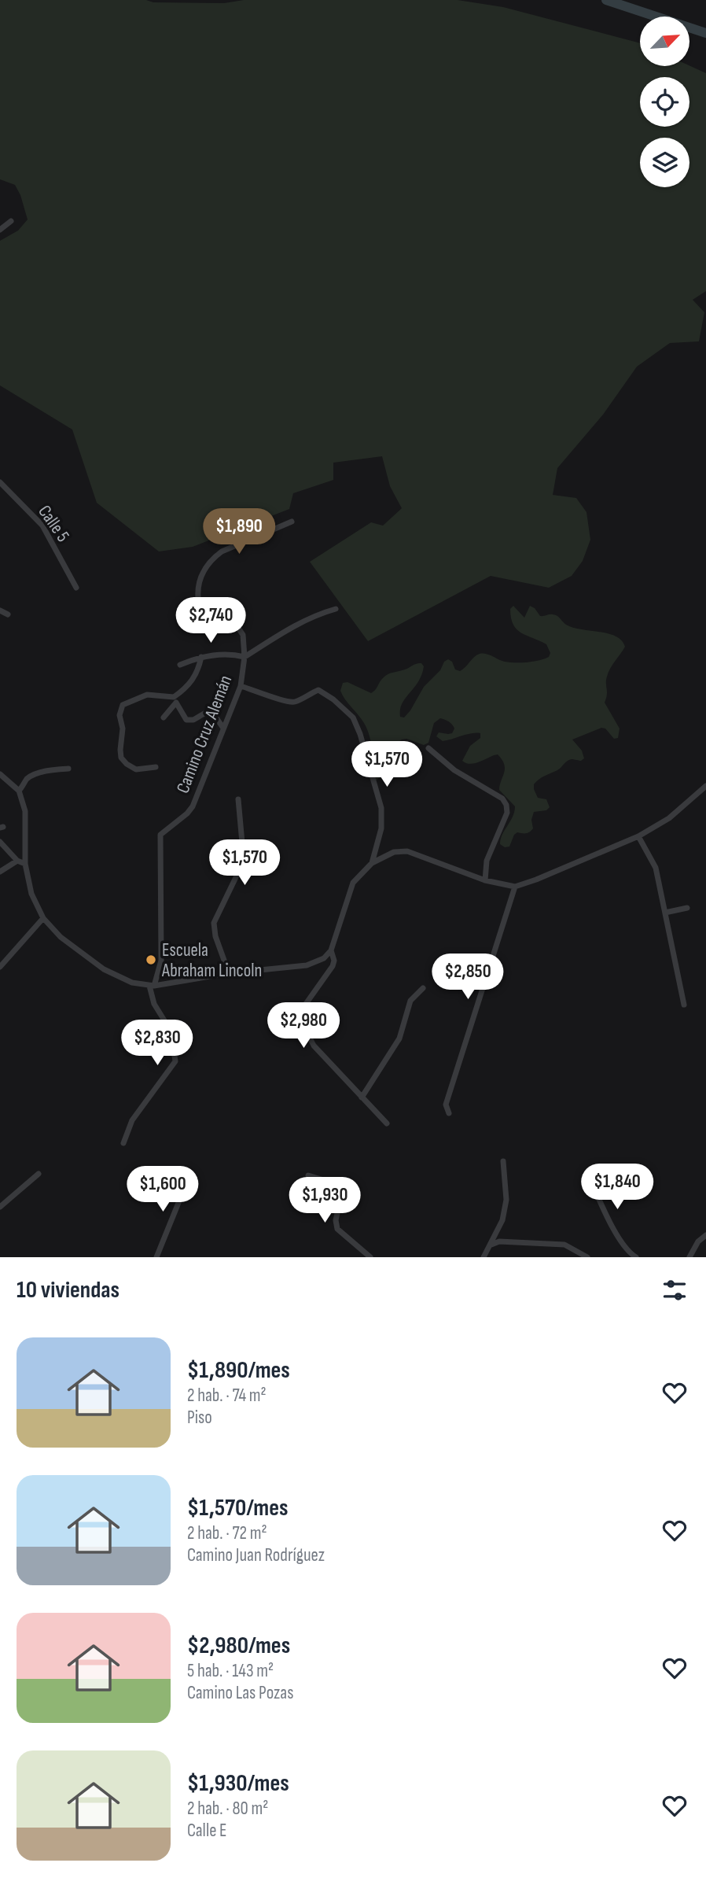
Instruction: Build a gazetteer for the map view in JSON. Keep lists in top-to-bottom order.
{
  "streets": {
    "street": ["Calle 5", "Camino Cruz Alemán"]
  },
  "places": ["Escuela Abraham Lincoln"],
  "north": "top right",
  "page": {
    "price": [
      "$1,890",
      "$2,740",
      "$1,570",
      "$1,570",
      "$2,850",
      "$2,980",
      "$2,830",
      "$1,840",
      "$1,600",
      "$1,930"
    ],
    "heading": "10 viviendas",
    "list": [
      {
        "name": "$1,890/mes",
        "note": "2 hab. · 74 m² · Piso"
      },
      {
        "name": "$1,570/mes",
        "note": "2 hab. · 72 m² · Camino Juan Rodríguez"
      },
      {
        "name": "$2,980/mes",
        "note": "5 hab. · 143 m² · Camino Las Pozas"
      },
      {
        "name": "$1,930/mes",
        "note": "2 hab. · 80 m² · Calle E"
      }
    ]
  }
}
